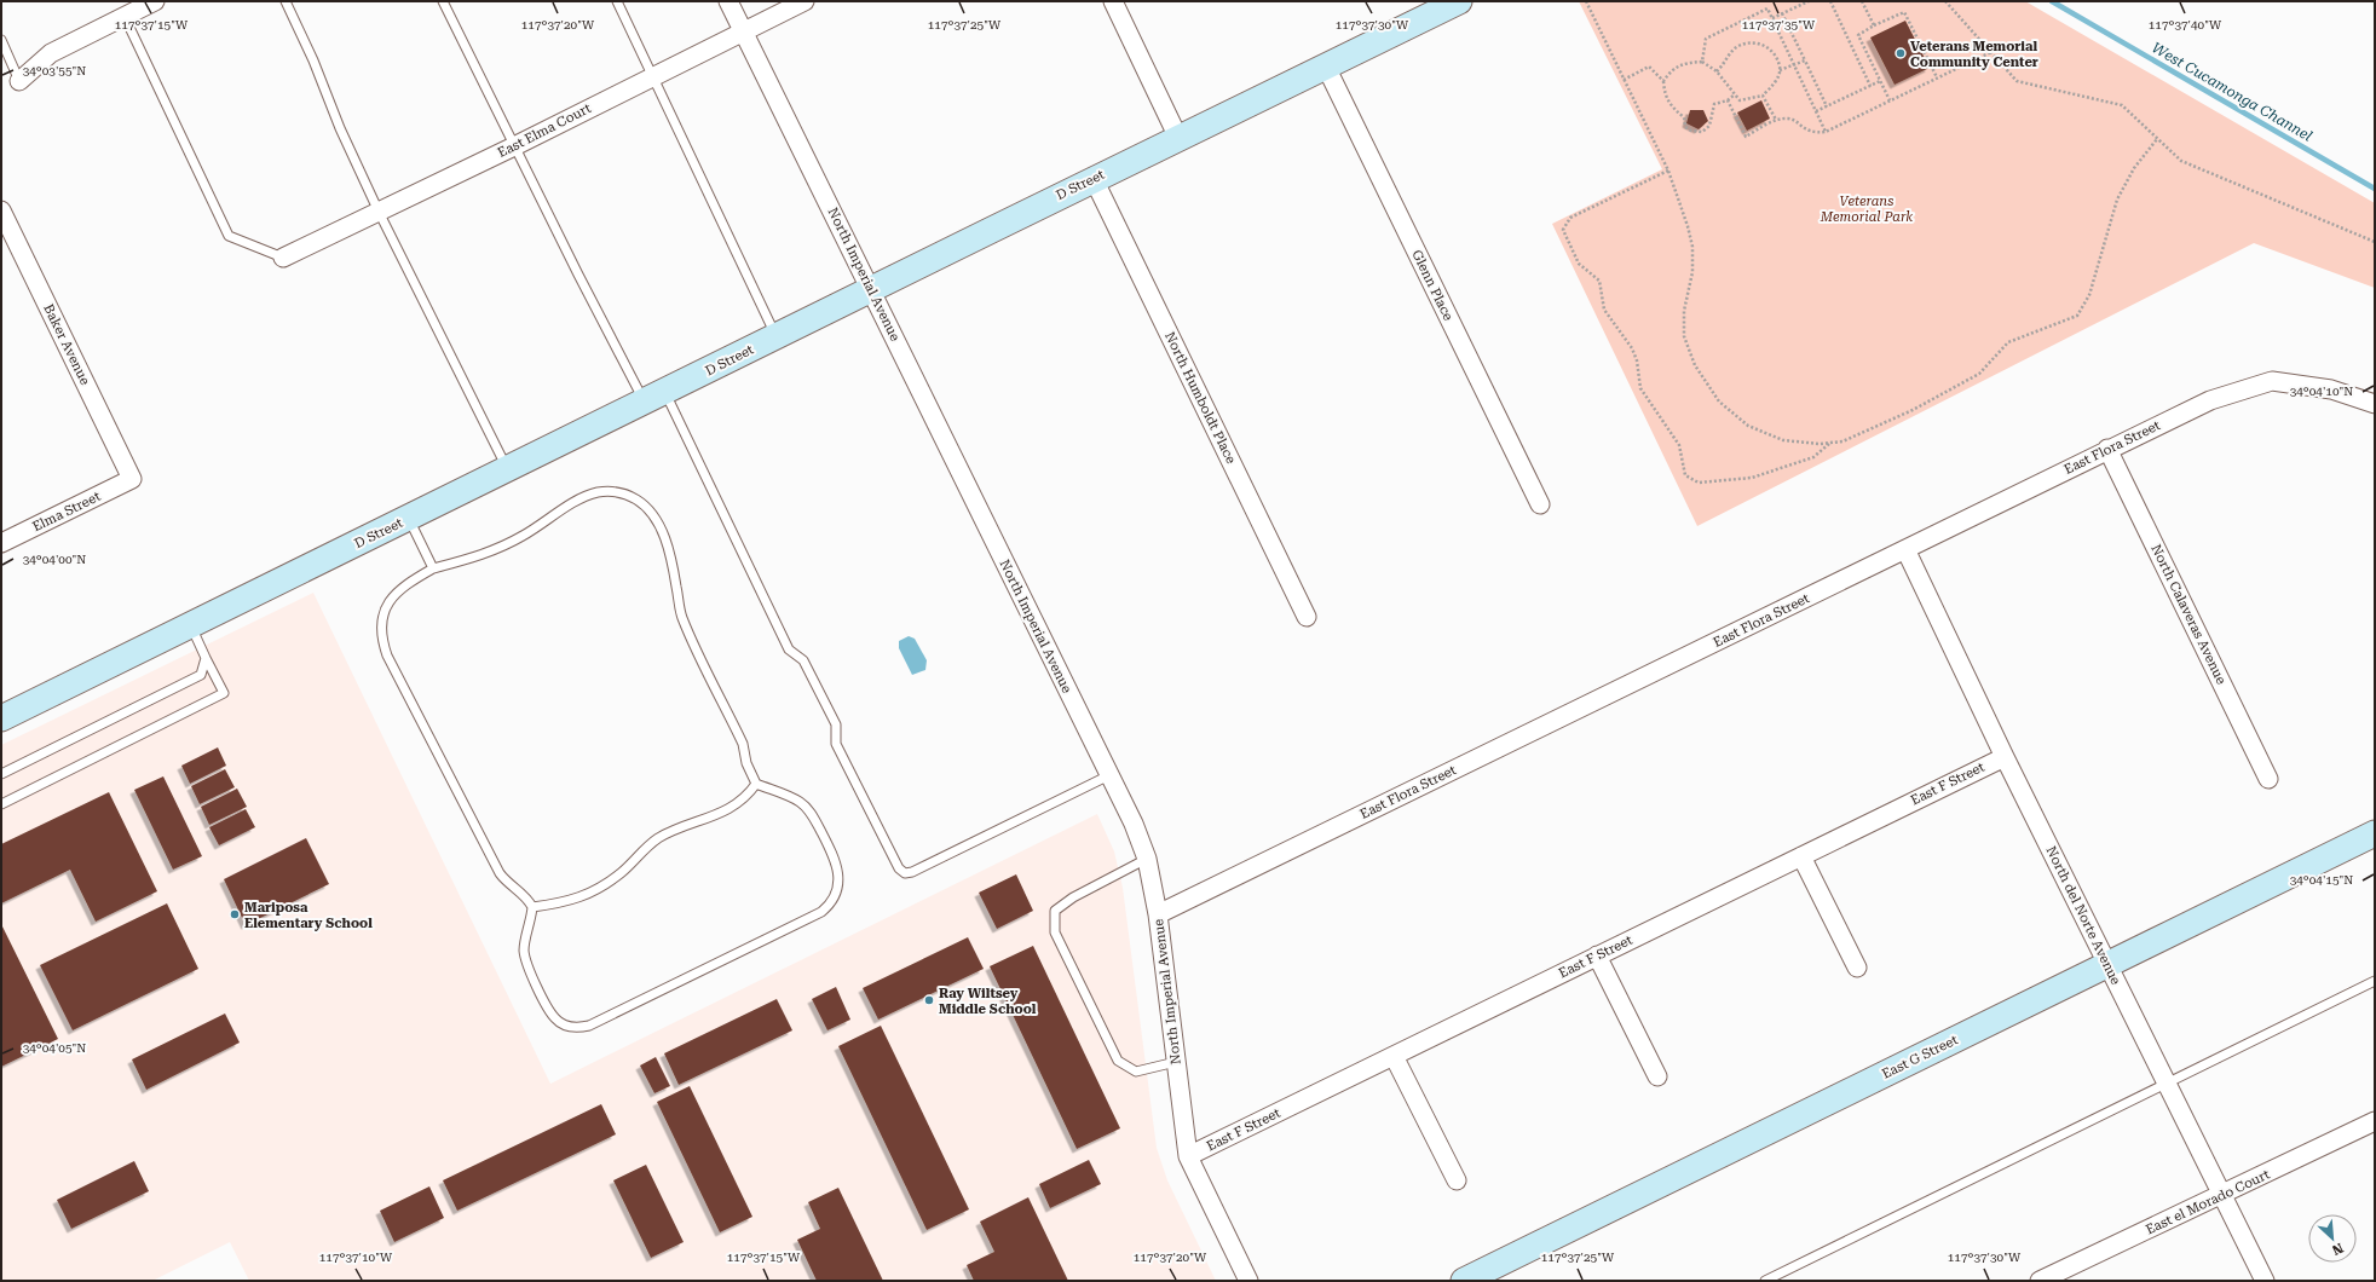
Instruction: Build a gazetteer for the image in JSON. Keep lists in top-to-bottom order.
{
  "streets": {
    "street": [
      "East Elma Court",
      "D Street",
      "North Imperial Avenue",
      "Glenn Place",
      "Baker Avenue",
      "North Humboldt Place",
      "East Flora Street",
      "Elma Street",
      "North Calaveras Avenue",
      "East F Street",
      "North del Norte Avenue",
      "East G Street",
      "East el Morado Court"
    ]
  },
  "crossings": [
    ["East Elma Court", "North Imperial Avenue"],
    ["D Street", "North Imperial Avenue"],
    ["D Street", "Glenn Place"],
    ["D Street", "North Humboldt Place"],
    ["North Imperial Avenue", "East Flora Street"],
    ["North Imperial Avenue", "East F Street"],
    ["Baker Avenue", "Elma Street"],
    ["East Flora Street", "North Calaveras Avenue"],
    ["East Flora Street", "North del Norte Avenue"],
    ["East F Street", "North del Norte Avenue"],
    ["North del Norte Avenue", "East G Street"],
    ["North del Norte Avenue", "East el Morado Court"]
  ],
  "water": ["West Cucamonga Channel"],
  "parks": ["Veterans Memorial Park"],
  "places": ["Veterans Memorial Community Center", "Mariposa Elementary School", "Ray Wiltsey Middle School"],
  "north": "bottom right",
  "coordinates": [
    "117°37'15\"W",
    "117°37'20\"W",
    "117°37'25\"W",
    "117°37'30\"W",
    "117°37'40\"W",
    "117°37'35\"W",
    "34°03'55\"N",
    "34°04'10\"N",
    "34°04'00\"N",
    "34°04'15\"N",
    "34°04'05\"N",
    "117°37'10\"W"
  ]
}
